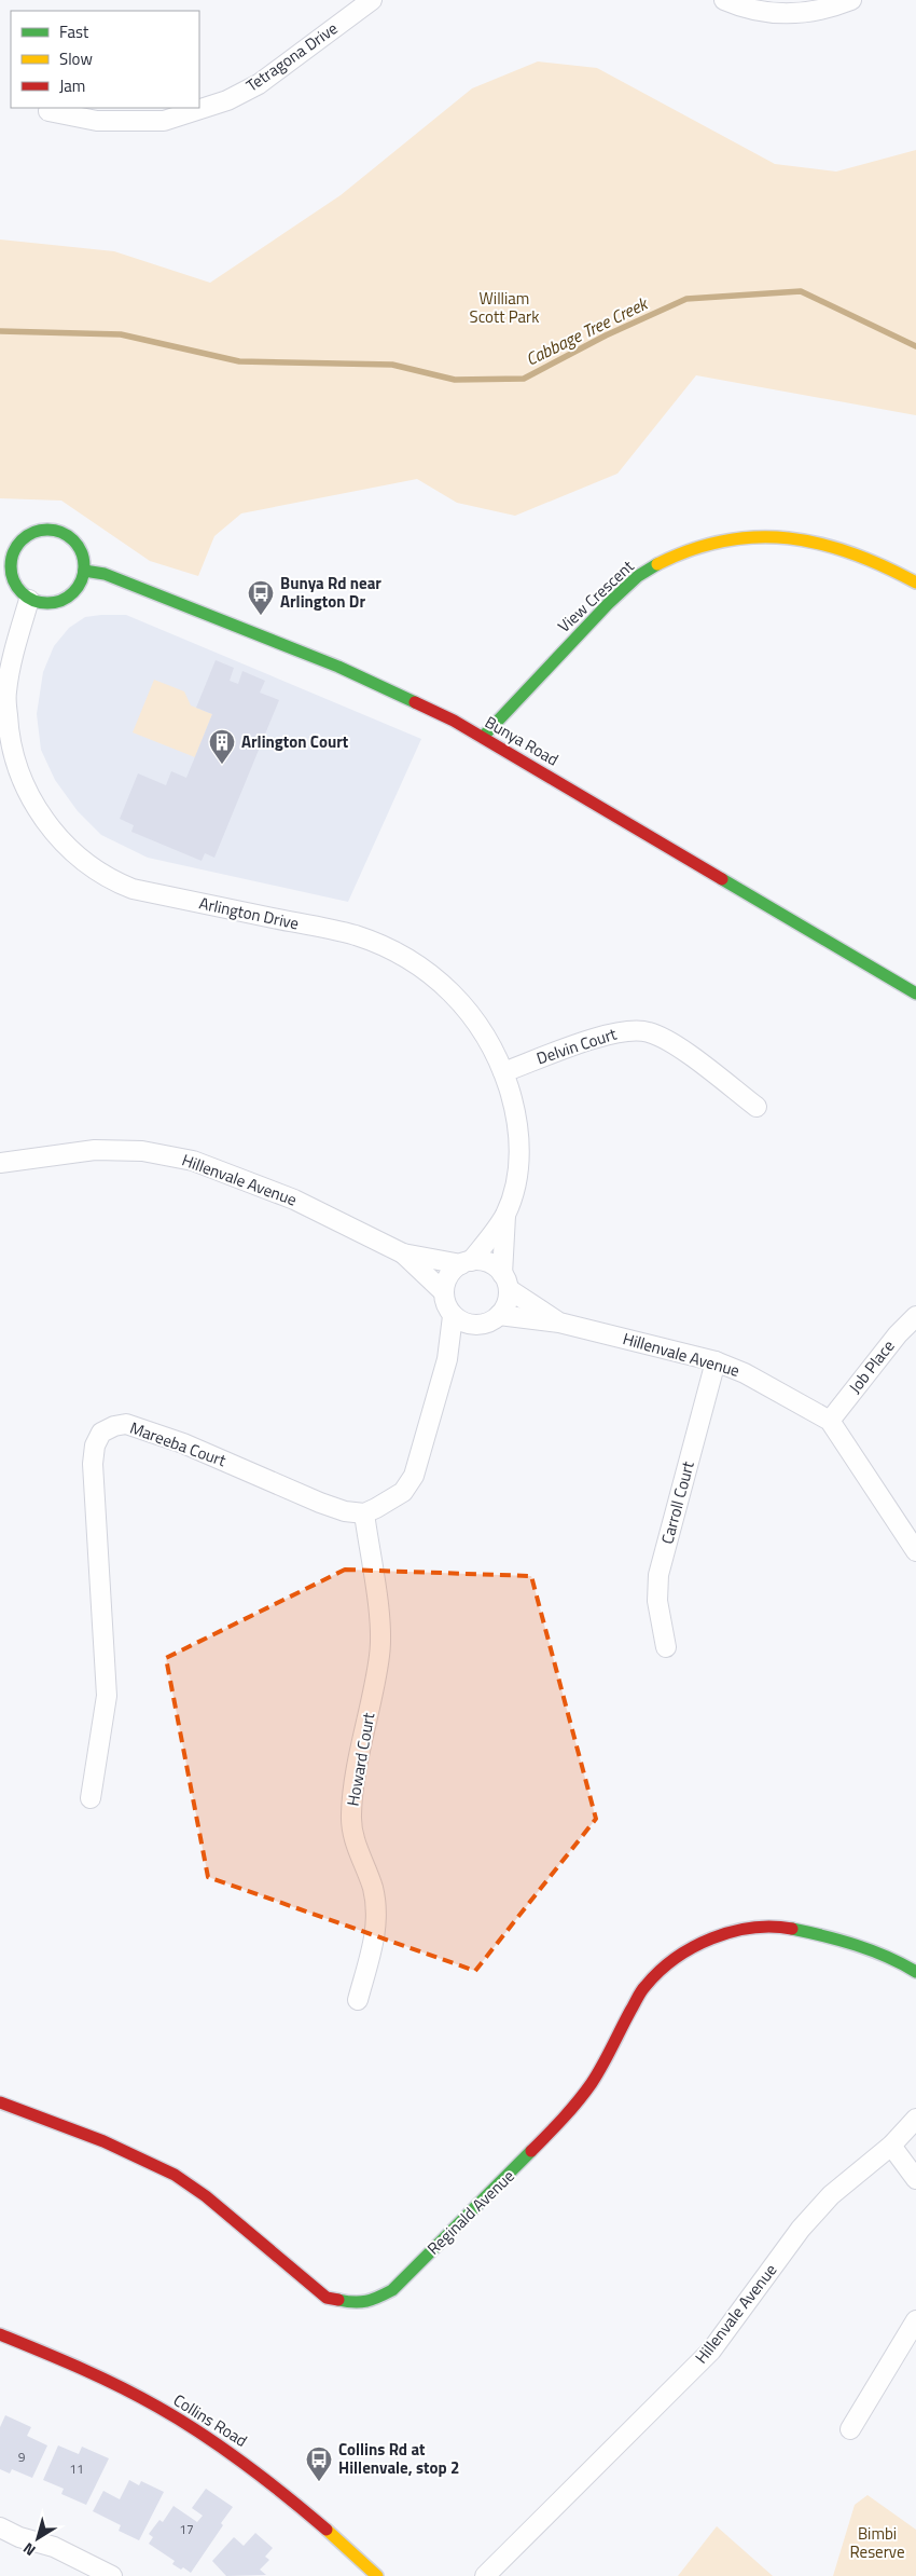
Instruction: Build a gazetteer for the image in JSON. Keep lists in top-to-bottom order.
{
  "streets": {
    "street": [
      "Tetragona Drive",
      "View Crescent",
      "Bunya Road",
      "Arlington Drive",
      "Delvin Court",
      "Hillenvale Avenue",
      "Job Place",
      "Mareeba Court",
      "Carroll Court",
      "Howard Court",
      "Reginald Avenue",
      "Collins Road"
    ]
  },
  "crossings": [
    ["View Crescent", "Bunya Road"],
    ["Bunya Road", "Arlington Drive"],
    ["Arlington Drive", "Delvin Court"],
    ["Arlington Drive", "Hillenvale Avenue"],
    ["Hillenvale Avenue", "Job Place"],
    ["Hillenvale Avenue", "Carroll Court"],
    ["Mareeba Court", "Howard Court"]
  ],
  "water": ["Cabbage Tree Creek"],
  "parks": ["William Scott Park", "Bimbi Reserve"],
  "places": {
    "bus stop": ["Bunya Rd near Arlington Dr", "Collins Rd at Hillenvale, stop 2"],
    "building": ["Arlington Court"]
  },
  "house_numbers": ["9", "11", "17"],
  "legend": ["Fast", "Slow", "Jam"],
  "north": "bottom left"
}
